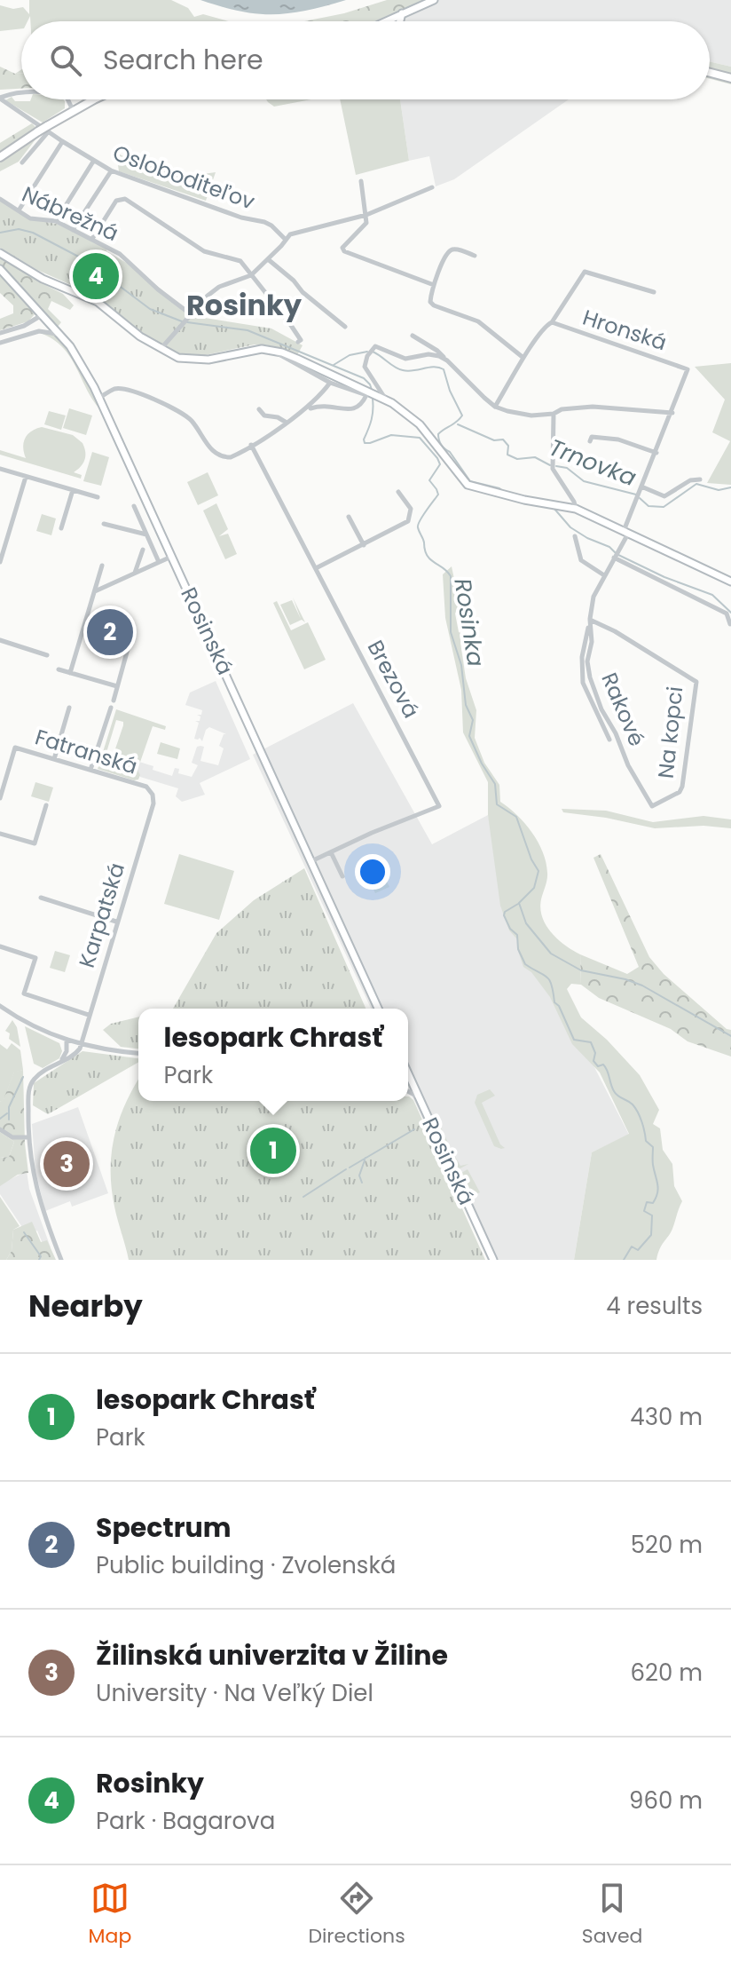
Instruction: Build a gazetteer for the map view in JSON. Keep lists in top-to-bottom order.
{
  "streets": {
    "street": [
      "Osloboditeľov",
      "Nábrežná",
      "Hronská",
      "Rosinská",
      "Brezová",
      "Rakové",
      "Na kopci",
      "Fatranská",
      "Karpatská"
    ]
  },
  "crossings": [
    ["Hronská", "Rakové"],
    ["Rakové", "Na kopci"],
    ["Fatranská", "Karpatská"]
  ],
  "districts": ["Rosinky"],
  "water": ["Trnovka", "Rosinka"],
  "page": {
    "search": "Search here",
    "pins": [
      "4",
      "2",
      "1",
      "3"
    ],
    "popup": ["lesopark Chrasť", "Park"],
    "heading": ["Nearby", "4 results"],
    "list": [
      {
        "mark": "1",
        "name": "lesopark Chrasť",
        "note": "Park",
        "value": "430 m"
      },
      {
        "mark": "2",
        "name": "Spectrum",
        "note": "Public building · Zvolenská",
        "value": "520 m"
      },
      {
        "mark": "3",
        "name": "Žilinská univerzita v Žiline",
        "note": "University · Na Veľký Diel",
        "value": "620 m"
      },
      {
        "mark": "4",
        "name": "Rosinky",
        "note": "Park · Bagarova",
        "value": "960 m"
      }
    ],
    "nav": ["Map", "Directions", "Saved"]
  }
}
